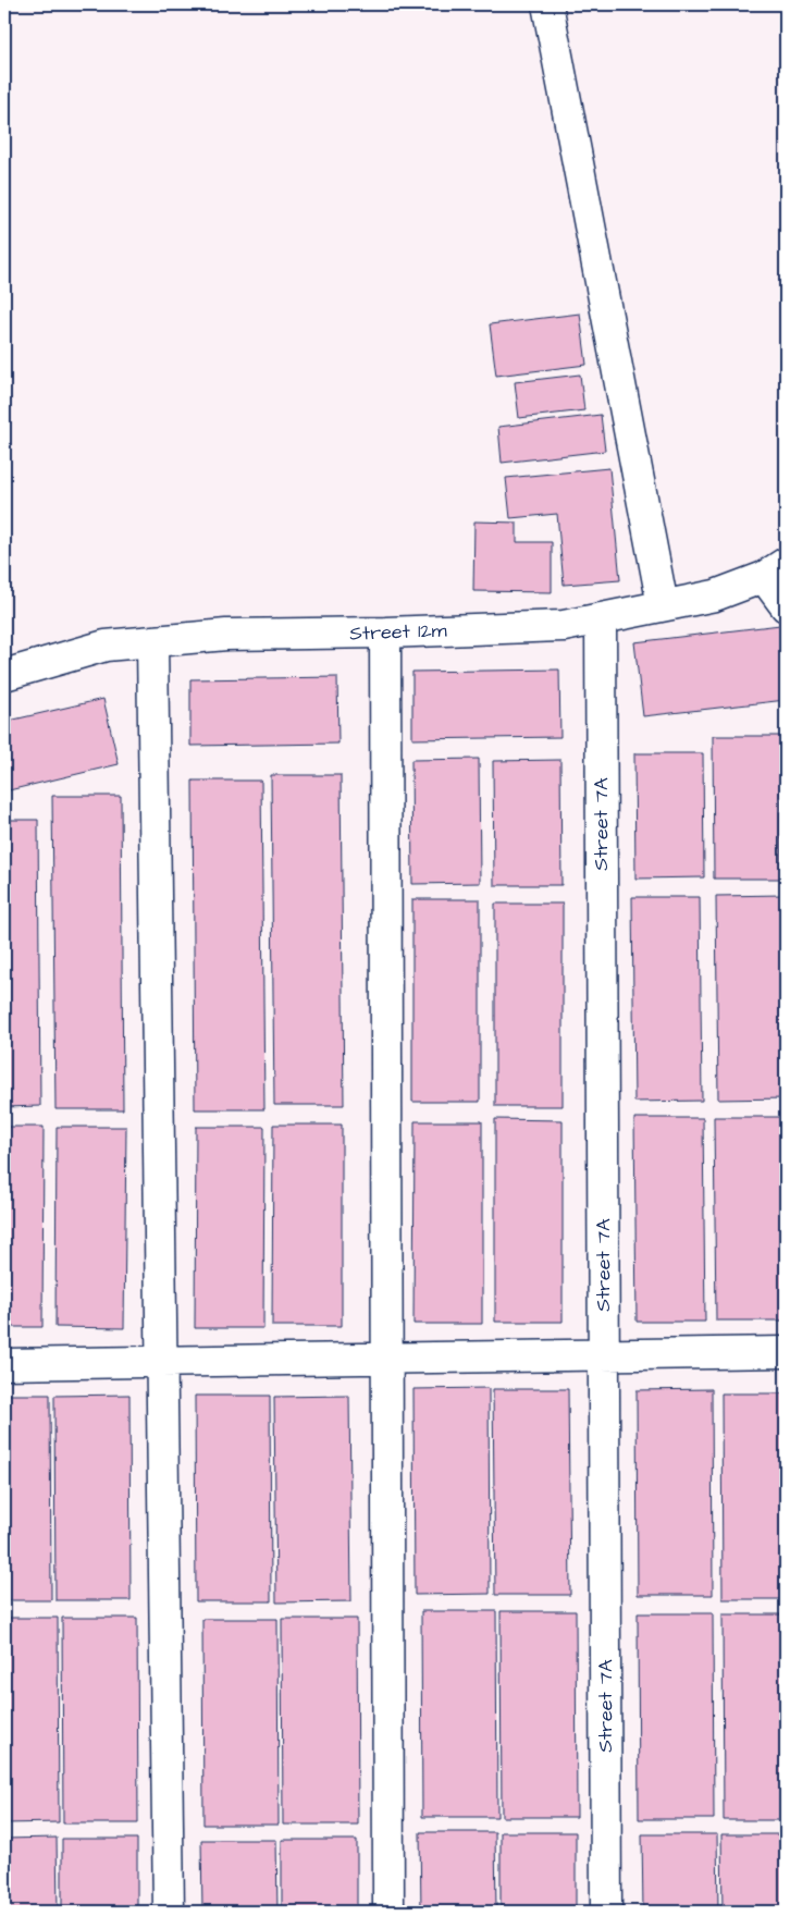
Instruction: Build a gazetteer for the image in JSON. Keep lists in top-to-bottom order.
{
  "streets": {
    "street": ["Street 12m", "Street 7A"]
  },
  "crossings": [
    ["Street 12m", "Street 7A"]
  ]
}
